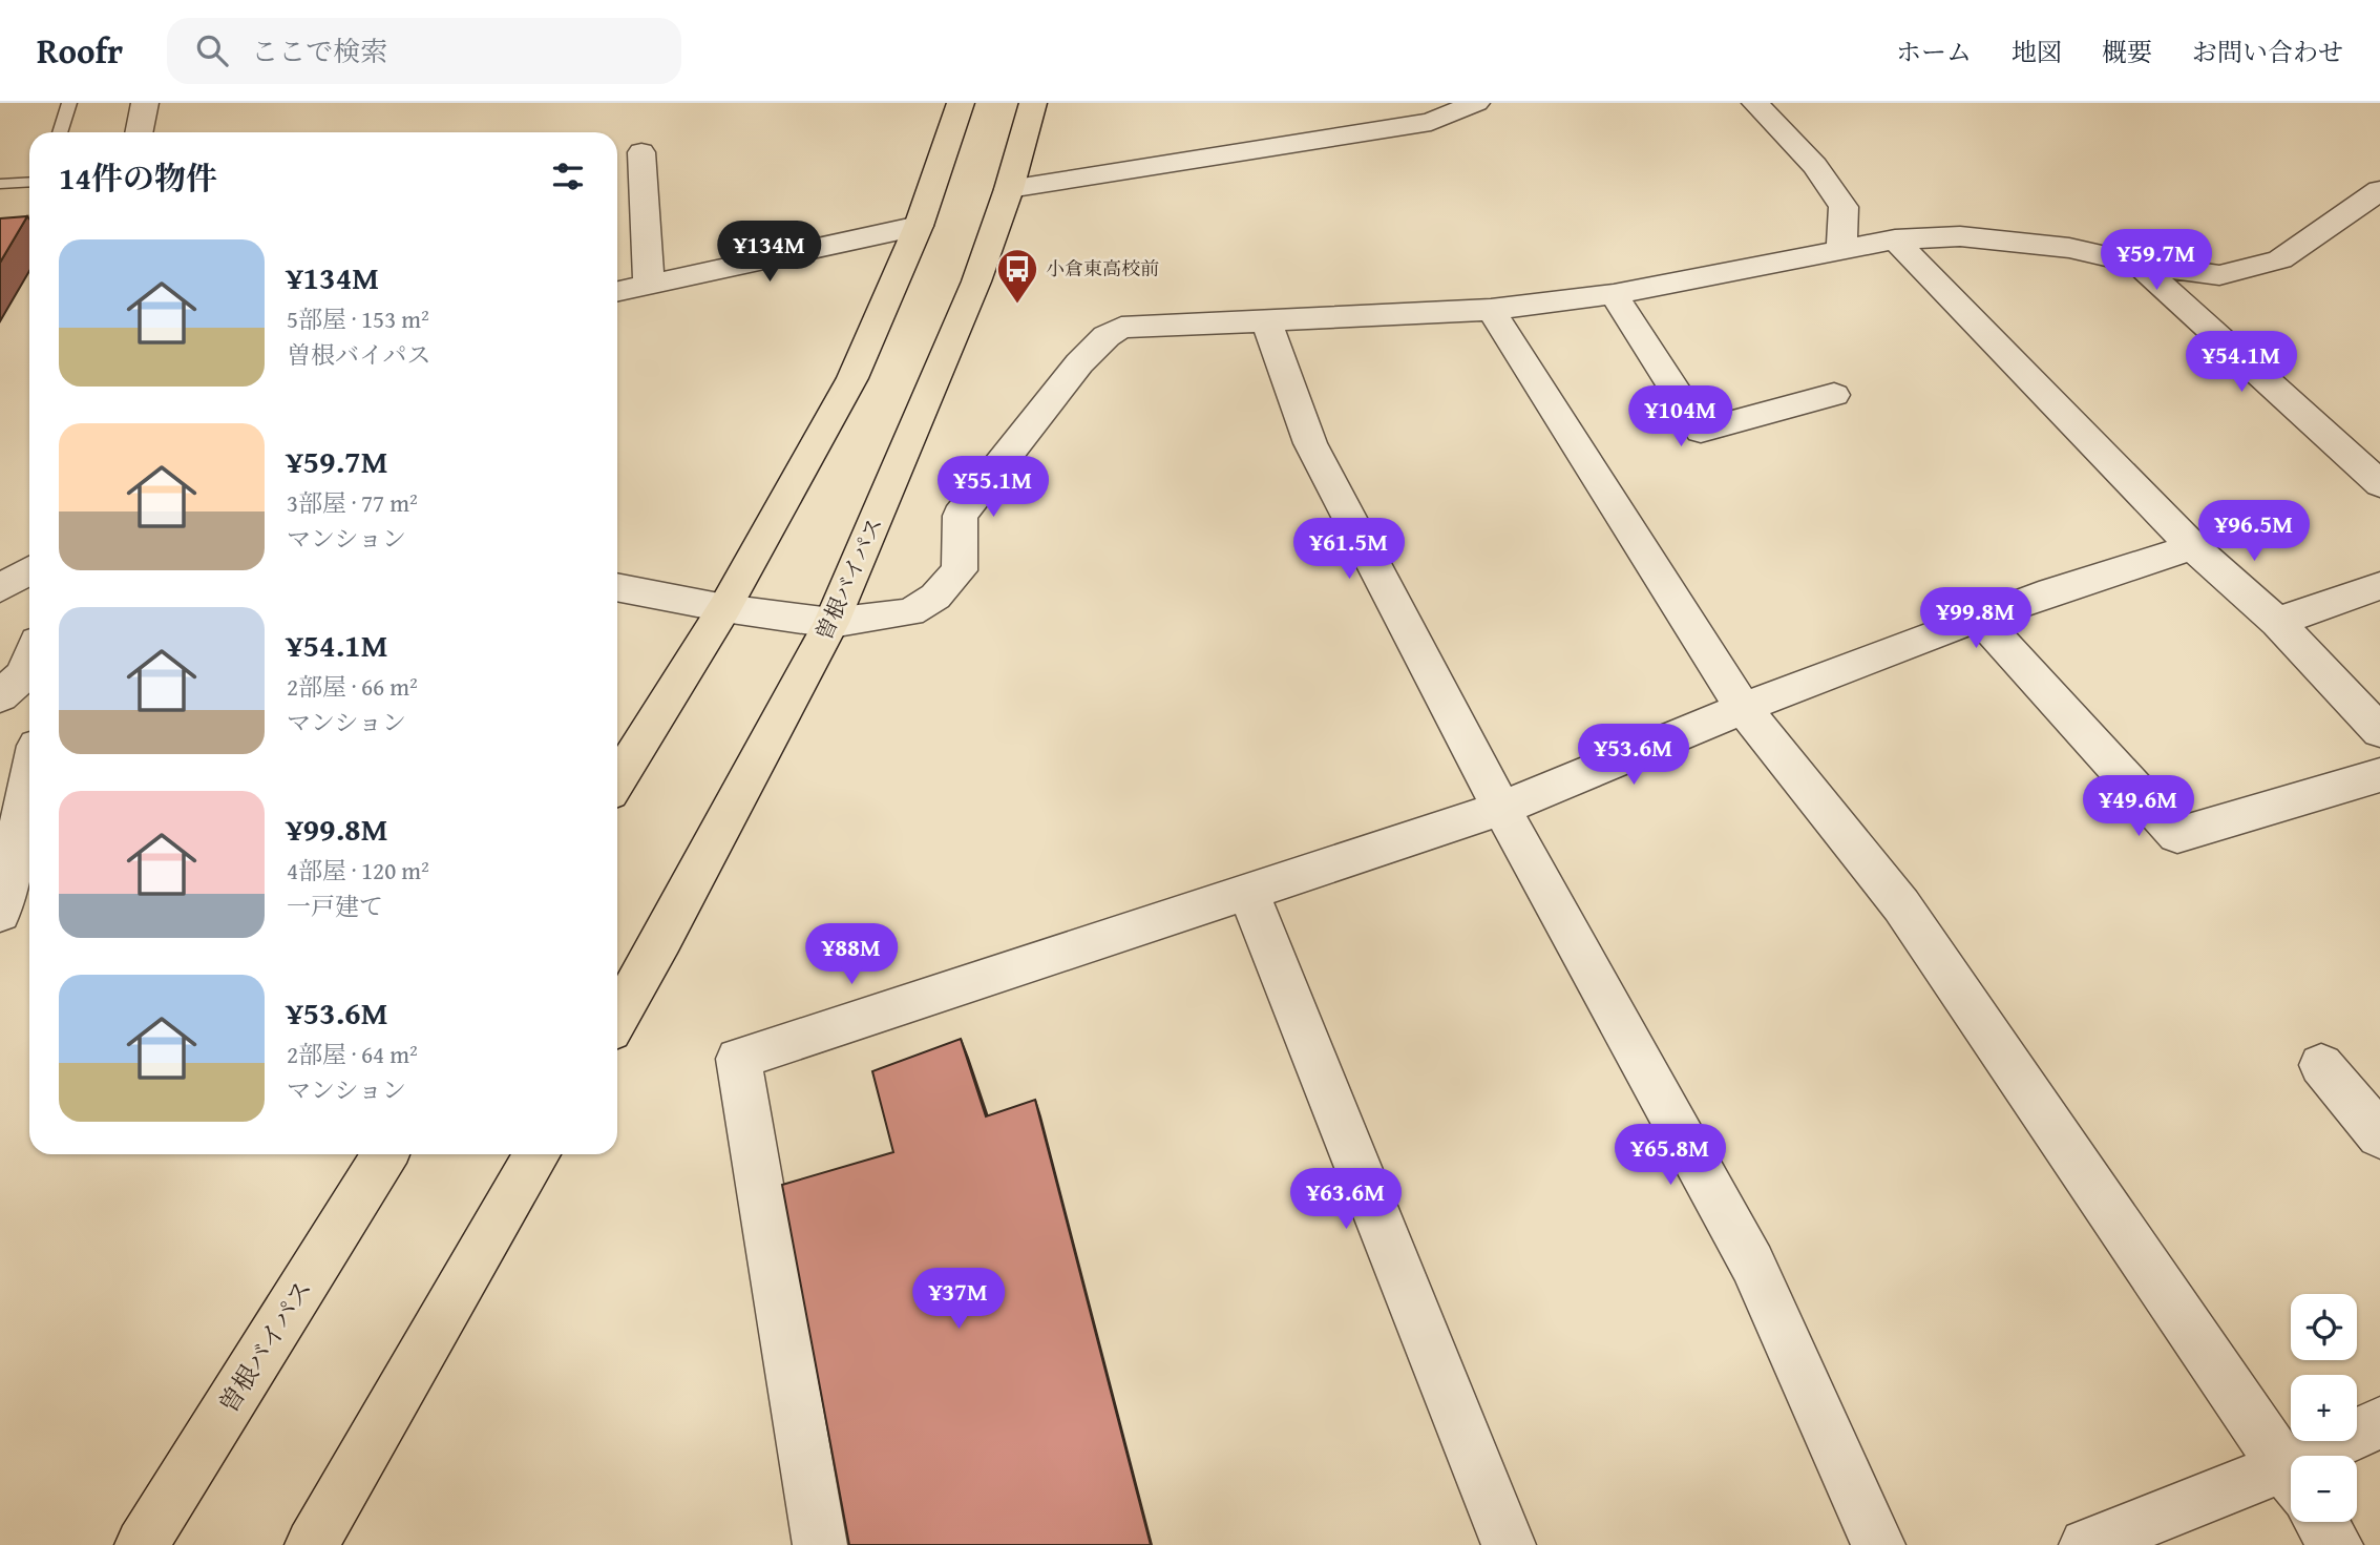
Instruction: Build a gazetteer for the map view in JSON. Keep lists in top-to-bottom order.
{
  "streets": {
    "highway": ["曽根バイパス"]
  },
  "places": {
    "bus stop": ["小倉東高校前"]
  },
  "page": {
    "header": "Roofr",
    "search": "ここで検索",
    "nav": [
      "ホーム",
      "地図",
      "概要",
      "お問い合わせ"
    ],
    "heading": "14件の物件",
    "price": [
      "¥134M",
      "¥59.7M",
      "¥54.1M",
      "¥104M",
      "¥55.1M",
      "¥96.5M",
      "¥61.5M",
      "¥99.8M",
      "¥53.6M",
      "¥49.6M",
      "¥88M",
      "¥65.8M",
      "¥63.6M",
      "¥37M"
    ],
    "list": [
      {
        "name": "¥134M",
        "note": "5部屋 · 153 m² · 曽根バイパス"
      },
      {
        "name": "¥59.7M",
        "note": "3部屋 · 77 m² · マンション"
      },
      {
        "name": "¥54.1M",
        "note": "2部屋 · 66 m² · マンション"
      },
      {
        "name": "¥99.8M",
        "note": "4部屋 · 120 m² · 一戸建て"
      },
      {
        "name": "¥53.6M",
        "note": "2部屋 · 64 m² · マンション"
      }
    ],
    "map_buttons": ["+", "−"]
  }
}
